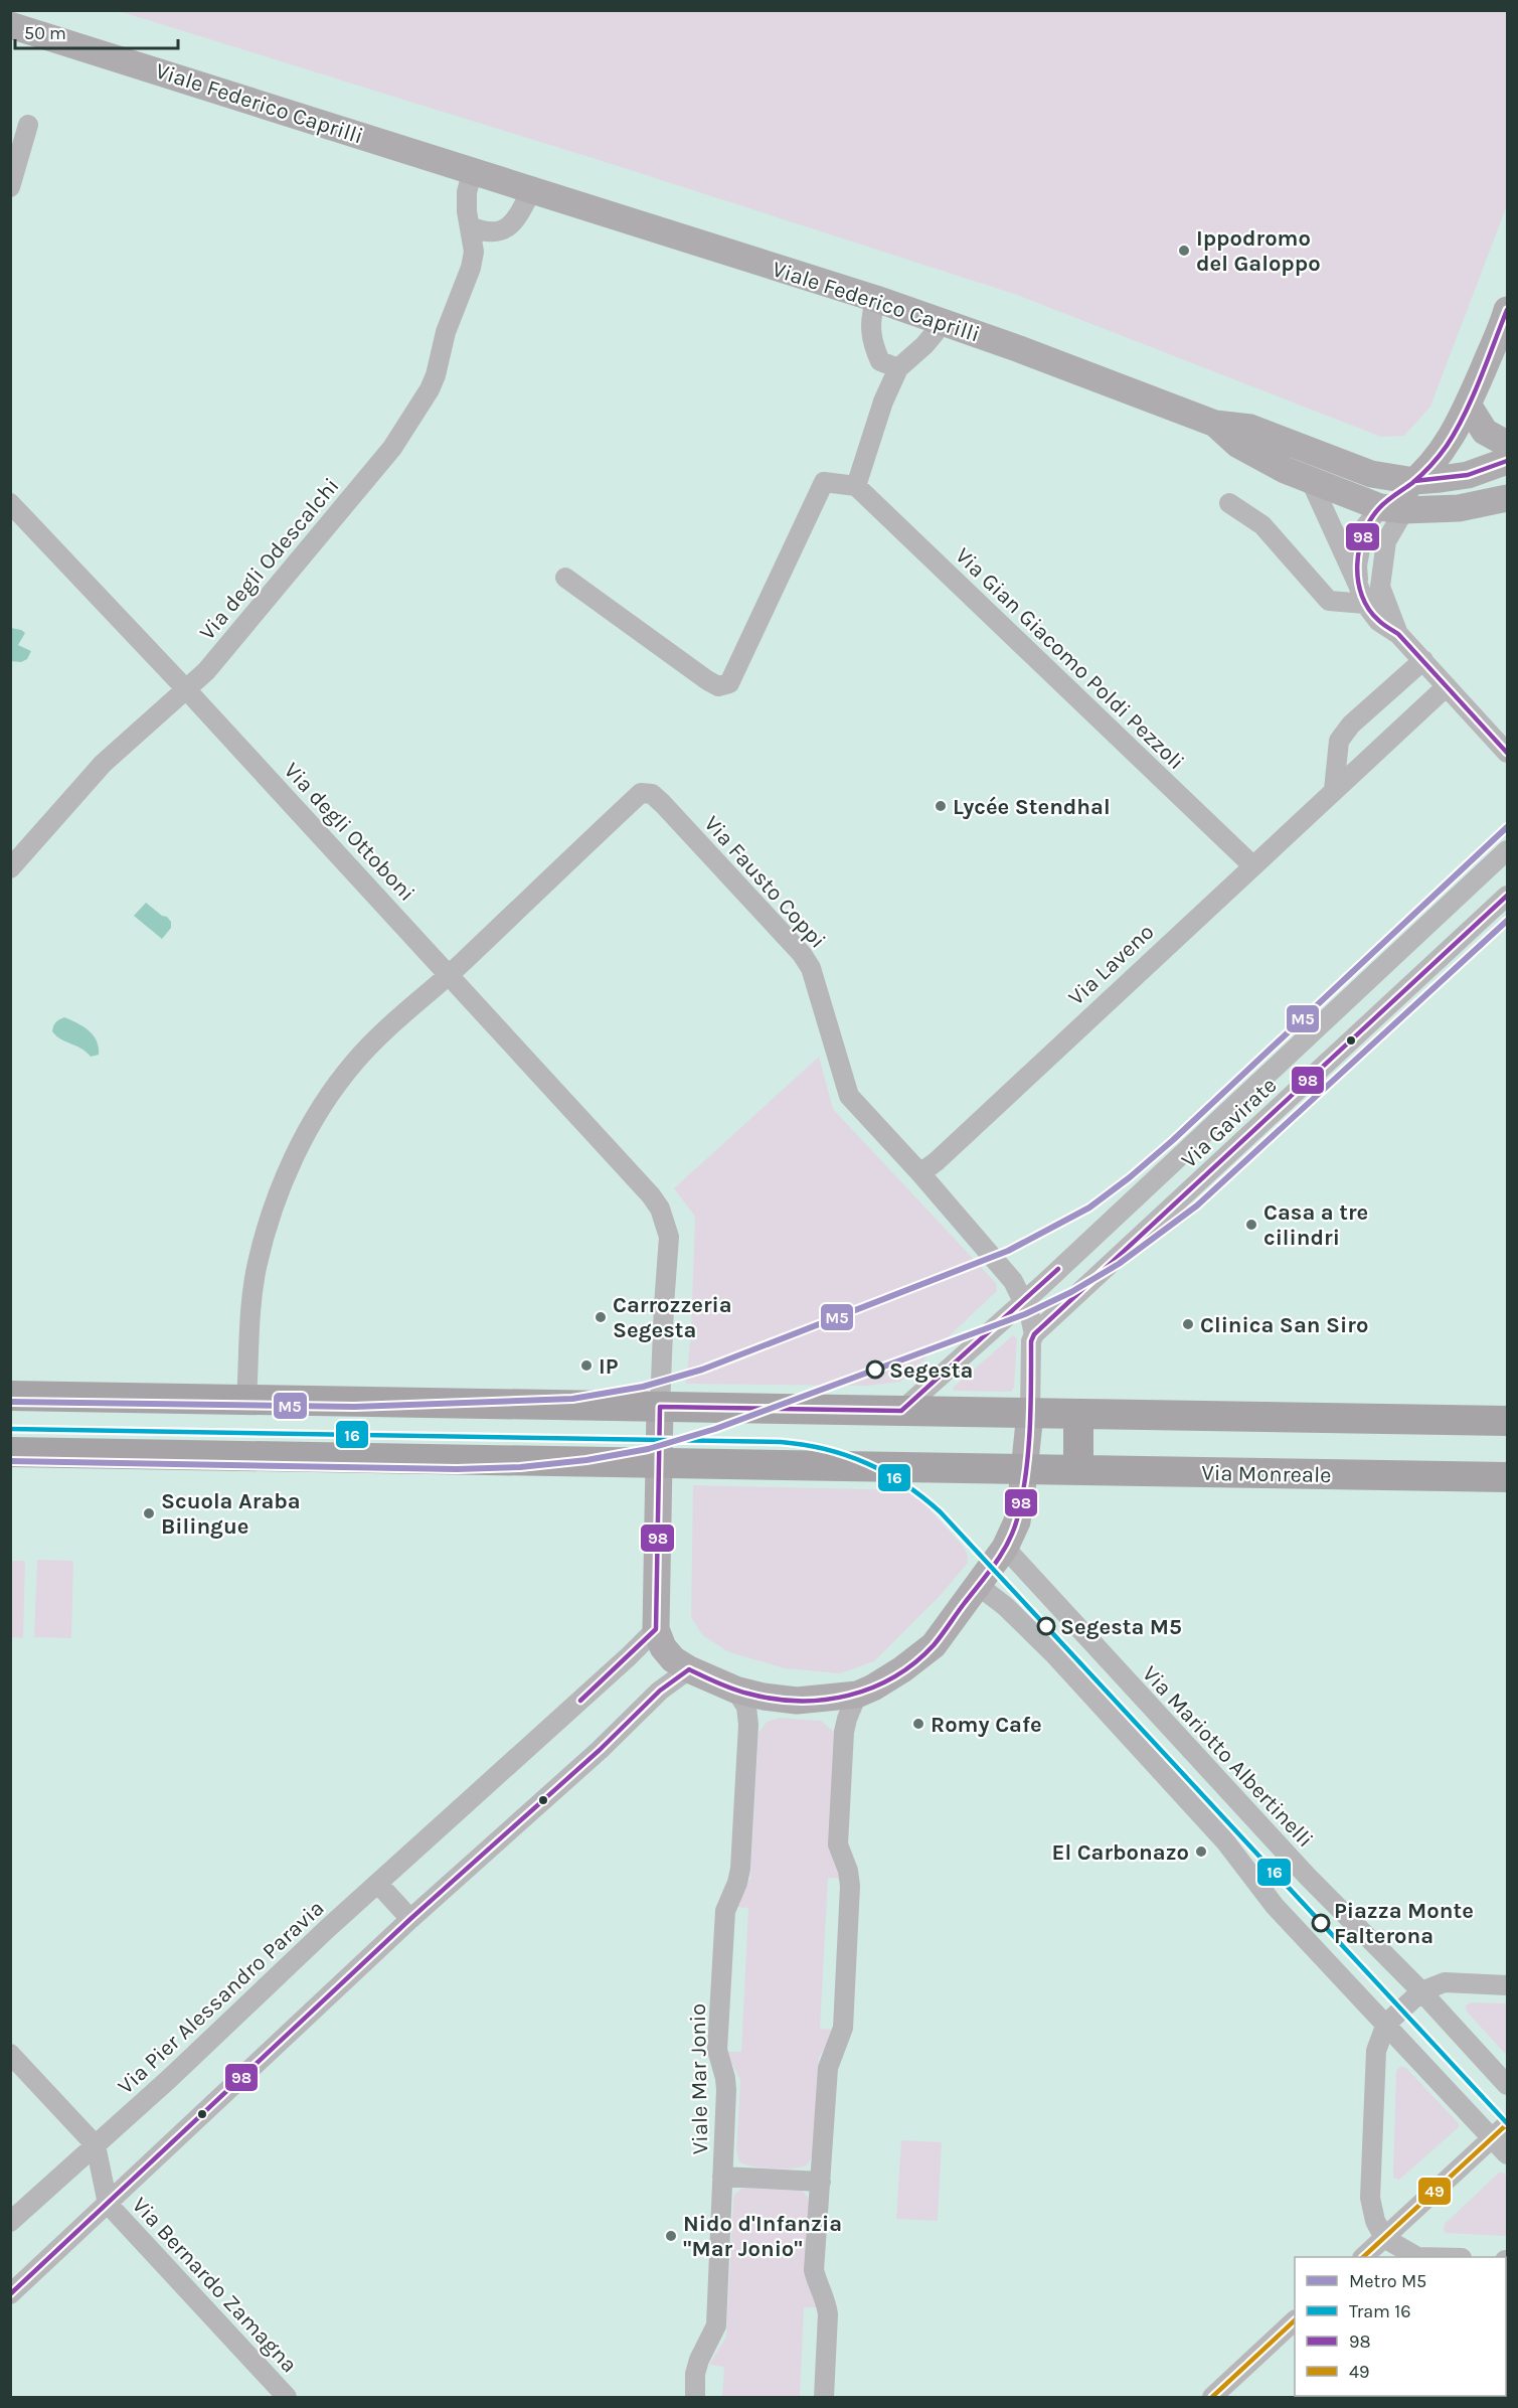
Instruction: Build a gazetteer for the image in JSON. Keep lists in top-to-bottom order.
{
  "streets": {
    "main road": ["Via Monreale"],
    "street": [
      "Viale Federico Caprilli",
      "Via degli Odescalchi",
      "Via Gian Giacomo Poldi Pezzoli",
      "Via degli Ottoboni",
      "Via Fausto Coppi",
      "Via Laveno",
      "Via Gavirate",
      "Via Mariotto Albertinelli",
      "Via Pier Alessandro Paravia",
      "Viale Mar Jonio",
      "Via Bernardo Zamagna"
    ]
  },
  "crossings": [
    ["Via degli Odescalchi", "Via degli Ottoboni"],
    ["Via Gian Giacomo Poldi Pezzoli", "Via Laveno"],
    ["Via degli Ottoboni", "Via Fausto Coppi"],
    ["Via Fausto Coppi", "Via Laveno"],
    ["Via Fausto Coppi", "Via Gavirate"]
  ],
  "places": [
    "Ippodromo del Galoppo",
    "Lycée Stendhal",
    "Casa a tre cilindri",
    "Carrozzeria Segesta",
    "Clinica San Siro",
    "IP",
    "Segesta",
    "Scuola Araba Bilingue",
    "Segesta M5",
    "Romy Cafe",
    "El Carbonazo",
    "Piazza Monte Falterona",
    "Nido d'Infanzia \"Mar Jonio\""
  ],
  "lines": [
    "transit line 98",
    "metro line M5",
    "tram line 16",
    "transit line 49"
  ],
  "legend": [
    "Metro M5",
    "Tram 16",
    "98",
    "49"
  ],
  "scale_bar": "50 m"
}
